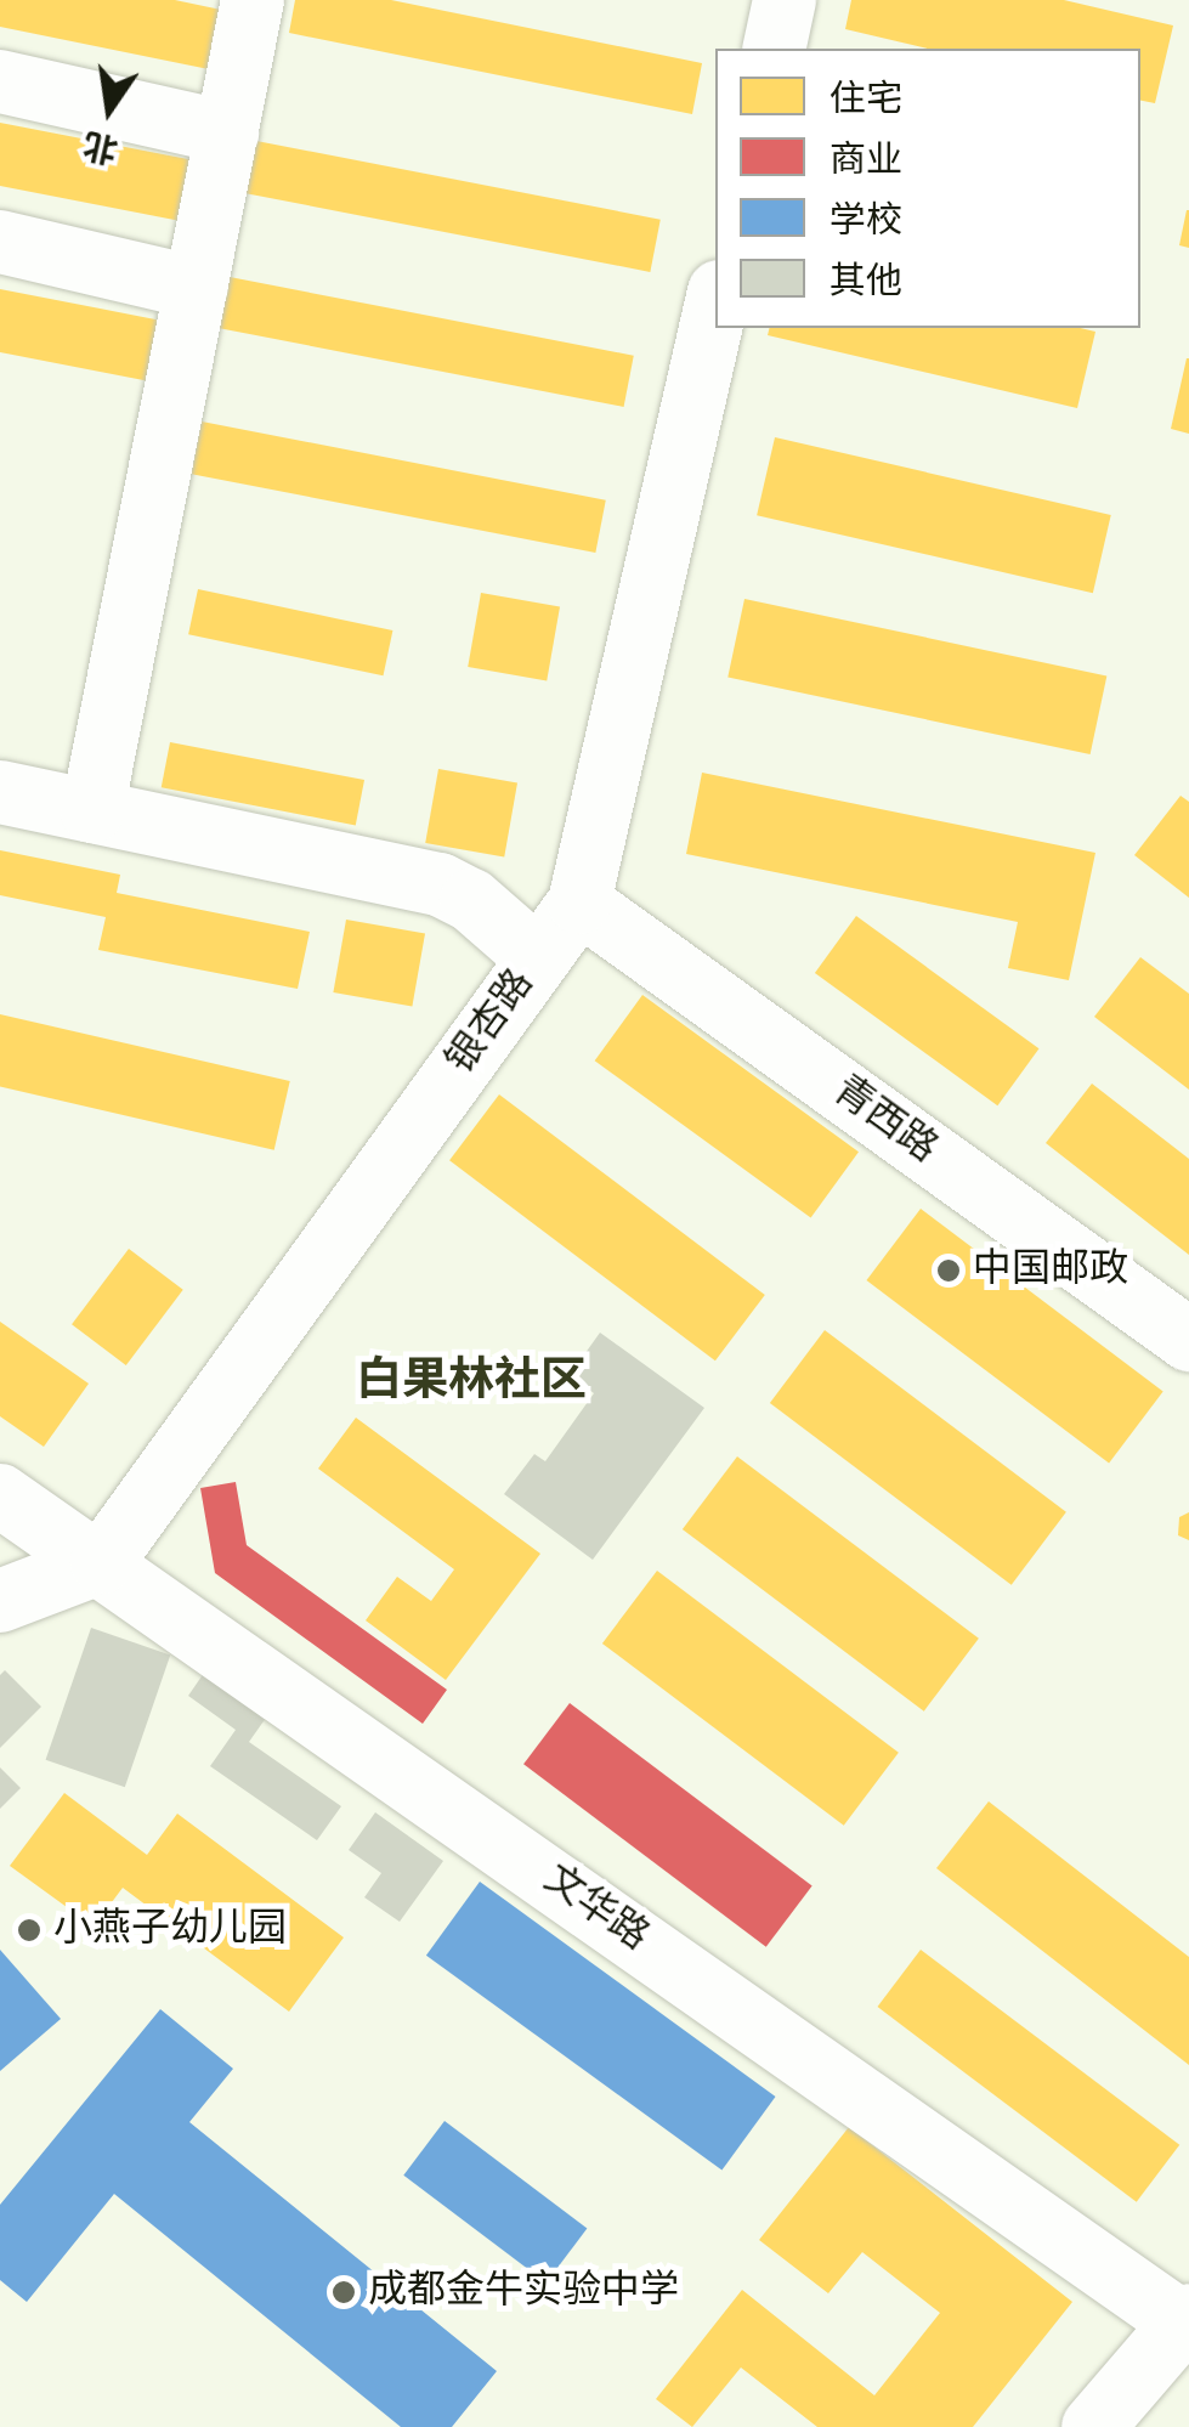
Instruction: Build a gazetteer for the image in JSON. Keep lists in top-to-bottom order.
{
  "streets": {
    "street": ["银杏路", "青西路", "文华路"]
  },
  "crossings": [
    ["银杏路", "青西路"],
    ["银杏路", "文华路"]
  ],
  "districts": ["白果林社区"],
  "places": ["中国邮政", "小燕子幼儿园", "成都金牛实验中学"],
  "legend": [
    "住宅",
    "商业",
    "学校",
    "其他"
  ],
  "north": "bottom"
}
